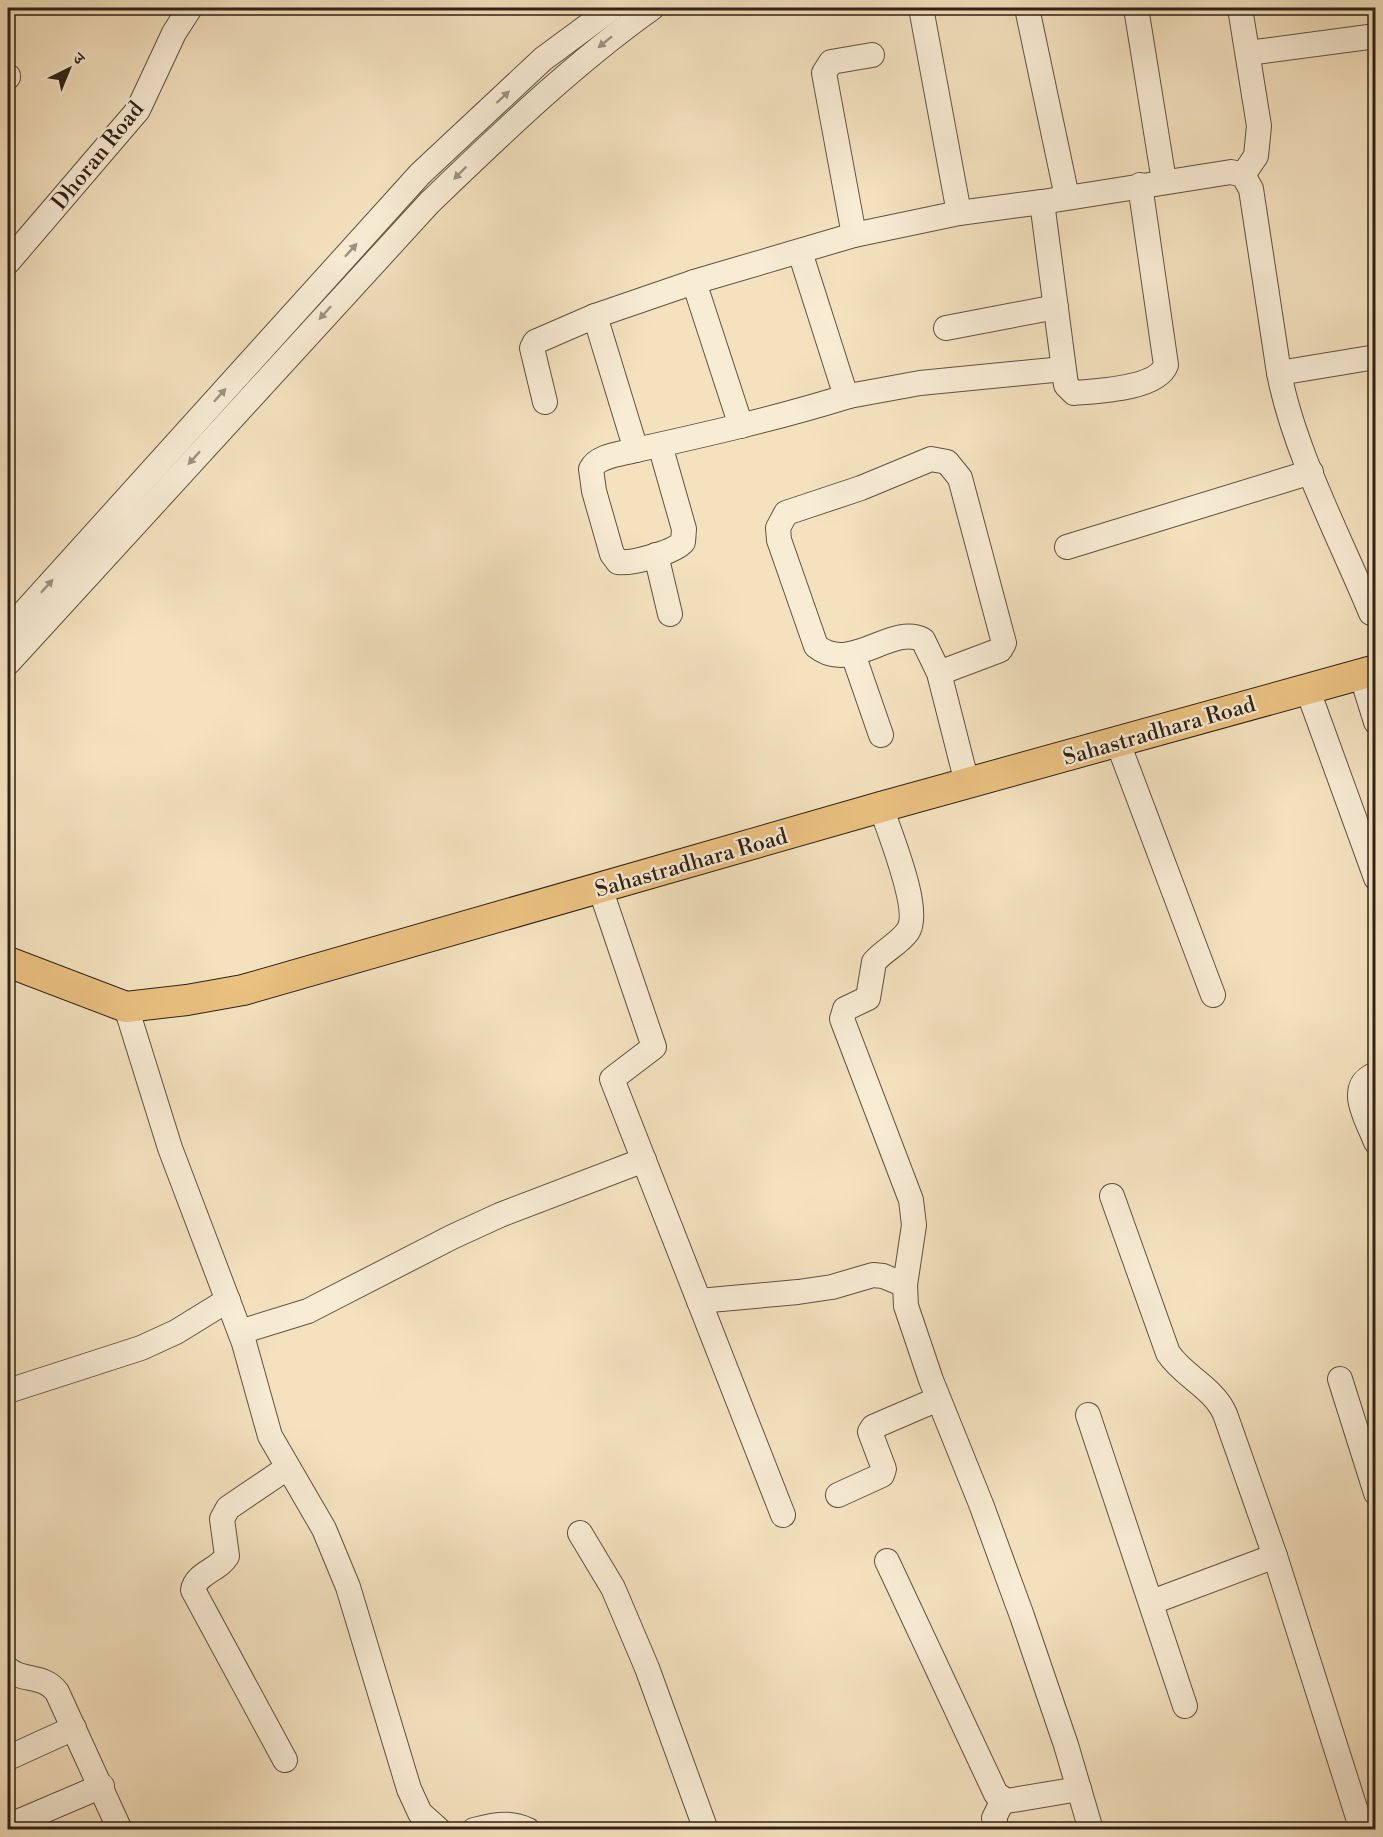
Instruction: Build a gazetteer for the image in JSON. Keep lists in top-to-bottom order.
{
  "streets": {
    "main road": ["Sahastradhara Road"],
    "street": ["Dhoran Road"]
  },
  "north": "top right"
}
